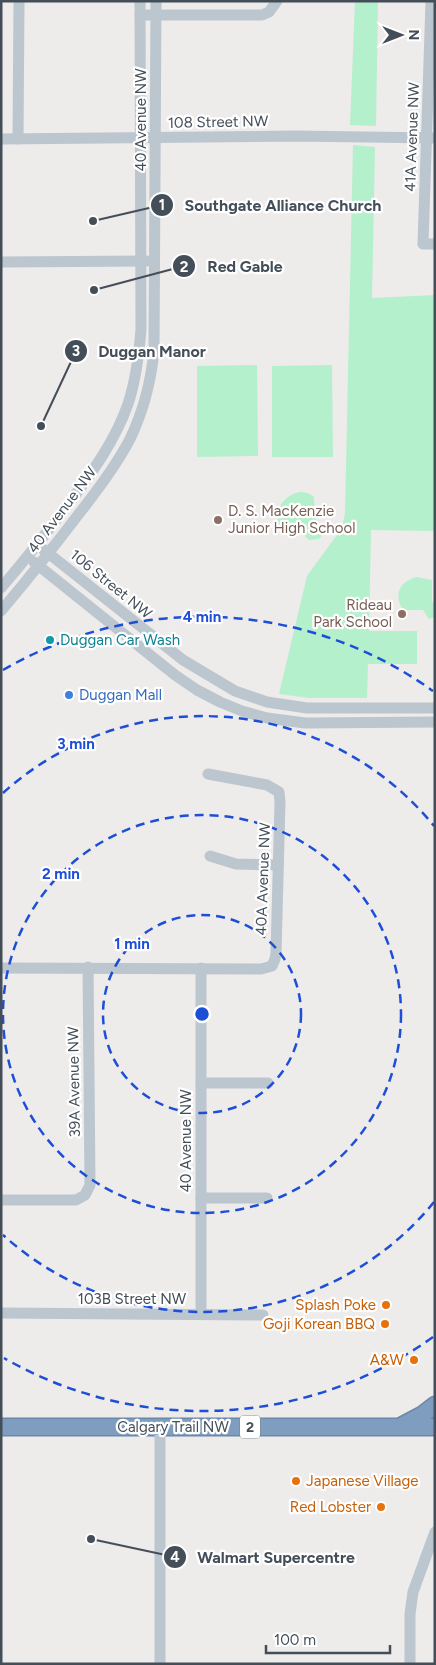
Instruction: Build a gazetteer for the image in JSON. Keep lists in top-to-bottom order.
{
  "streets": {
    "highway": ["Calgary Trail NW", "2"],
    "street": [
      "40 Avenue NW",
      "108 Street NW",
      "41A Avenue NW",
      "106 Street NW",
      "40A Avenue NW",
      "39A Avenue NW",
      "103B Street NW"
    ]
  },
  "crossings": [
    ["40 Avenue NW", "108 Street NW"],
    ["40 Avenue NW", "106 Street NW"],
    ["40 Avenue NW", "40A Avenue NW"],
    ["40 Avenue NW", "103B Street NW"],
    ["108 Street NW", "41A Avenue NW"]
  ],
  "places": [
    "Southgate Alliance Church",
    "Red Gable",
    "Duggan Manor",
    "D. S. MacKenzie Junior High School",
    "Rideau Park School",
    "Duggan Car Wash",
    "Duggan Mall",
    "Splash Poke",
    "Goji Korean BBQ",
    "A&W",
    "Japanese Village",
    "Red Lobster",
    "Walmart Supercentre"
  ],
  "scale_bar": "100 m",
  "north": "right",
  "rings": [
    "4 min",
    "3 min",
    "2 min",
    "1 min"
  ]
}
